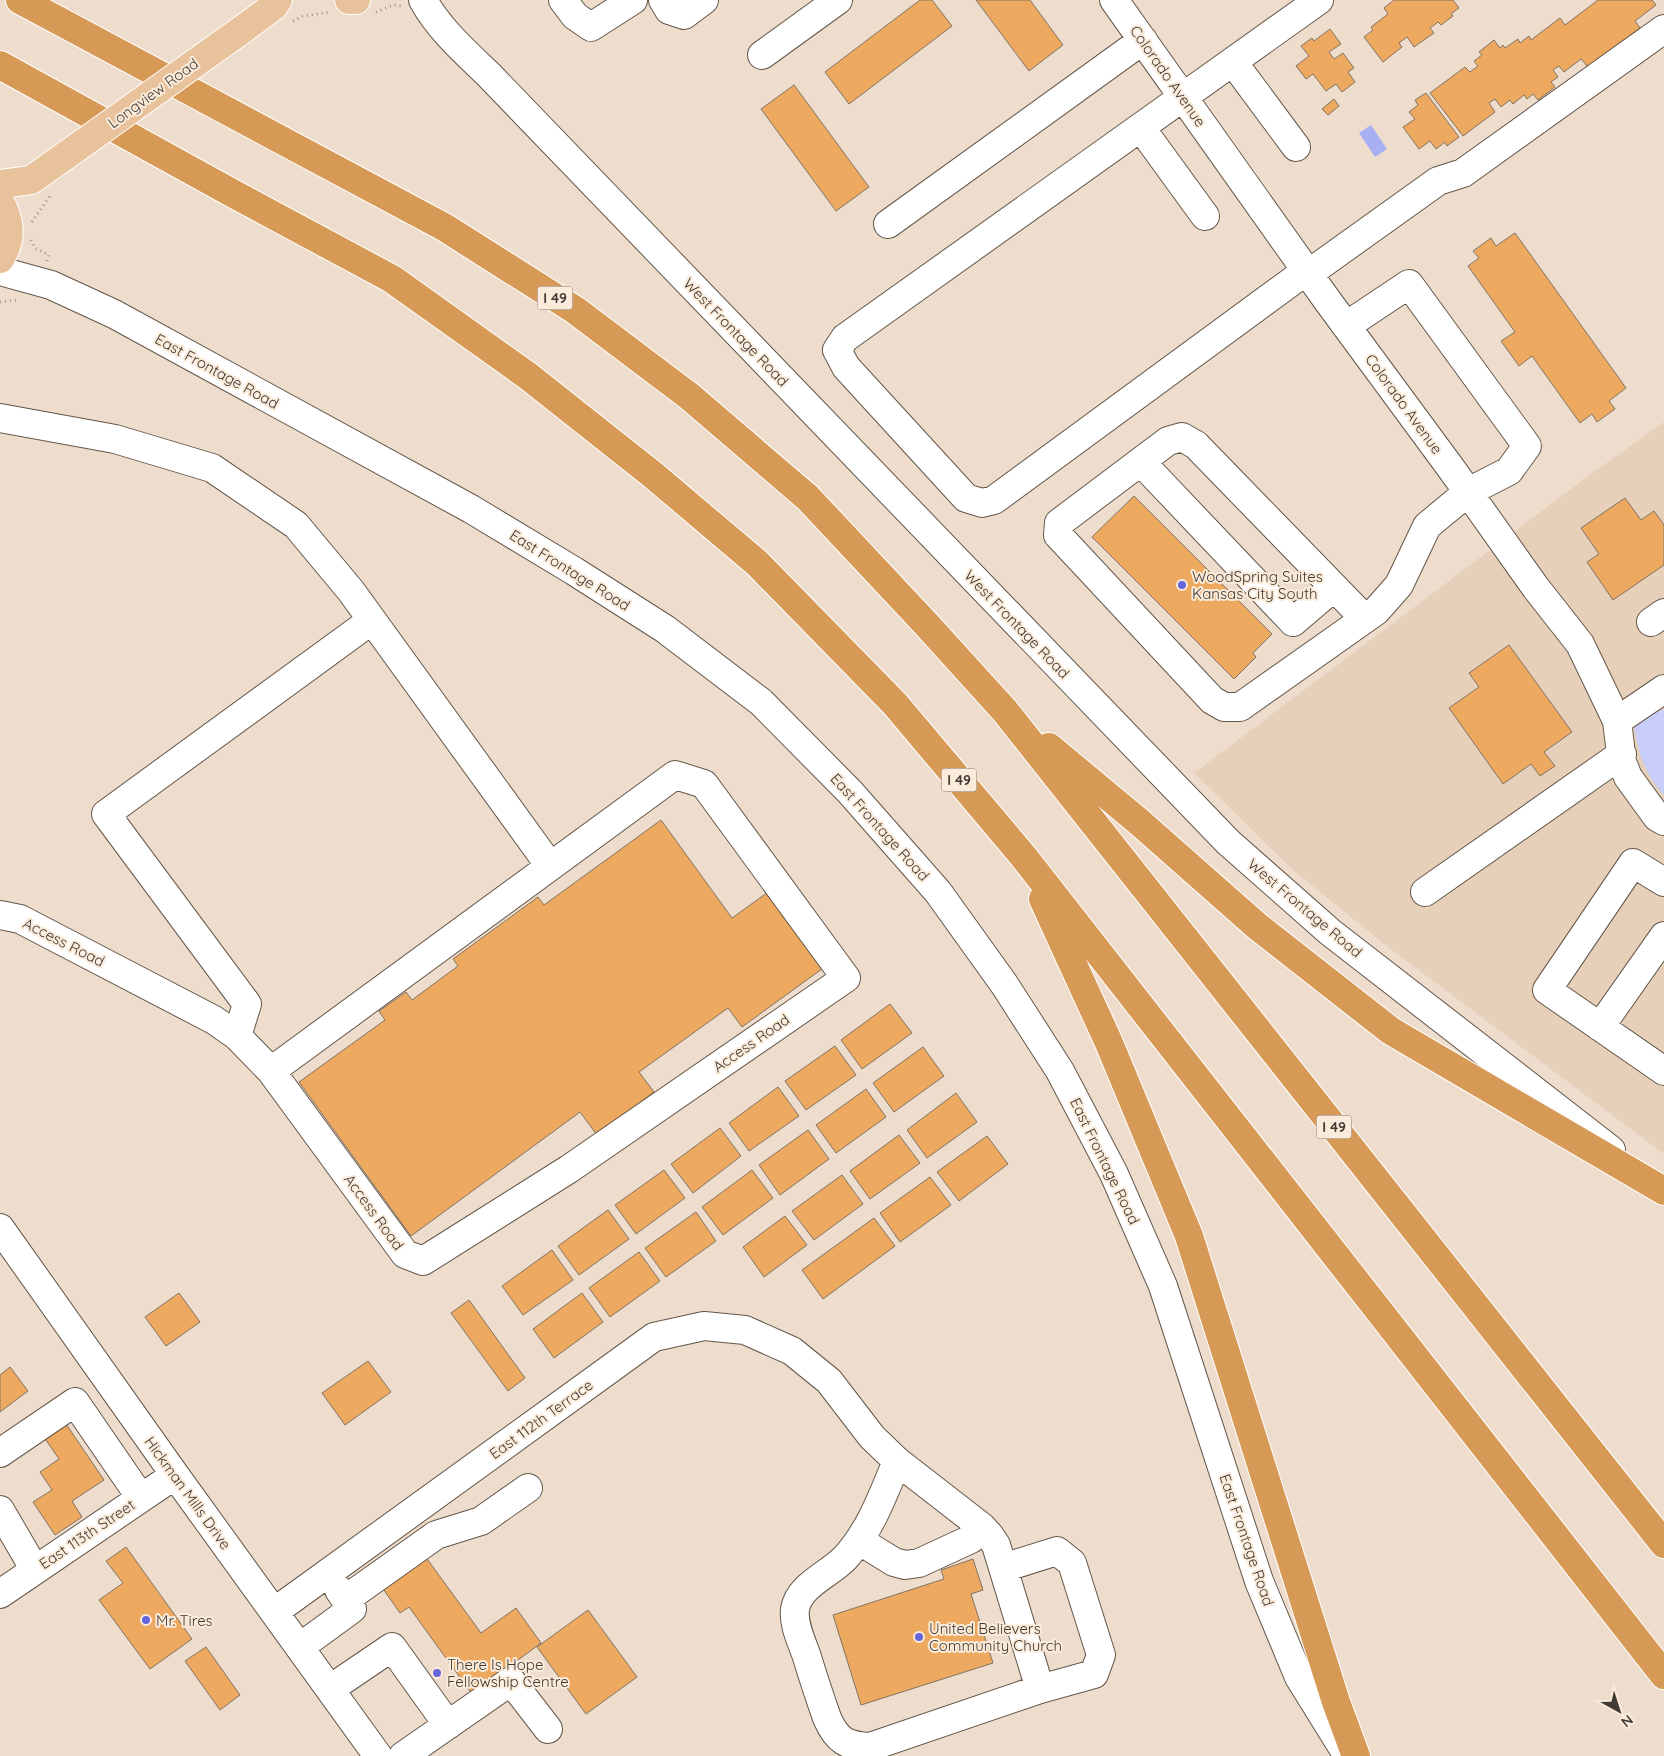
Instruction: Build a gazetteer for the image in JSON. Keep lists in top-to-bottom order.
{
  "streets": {
    "highway": ["I 49"],
    "main road": ["Longview Road"],
    "street": [
      "Colorado Avenue",
      "West Frontage Road",
      "East Frontage Road",
      "Access Road",
      "East 112th Terrace",
      "Hickman Mills Drive",
      "East 113th Street"
    ]
  },
  "crossings": [
    ["East 112th Terrace", "Hickman Mills Drive"],
    ["Hickman Mills Drive", "East 113th Street"]
  ],
  "places": [
    "WoodSpring Suites Kansas City South",
    "Mr. Tires",
    "United Believers Community Church",
    "There Is Hope Fellowship Centre"
  ],
  "north": "bottom right"
}
